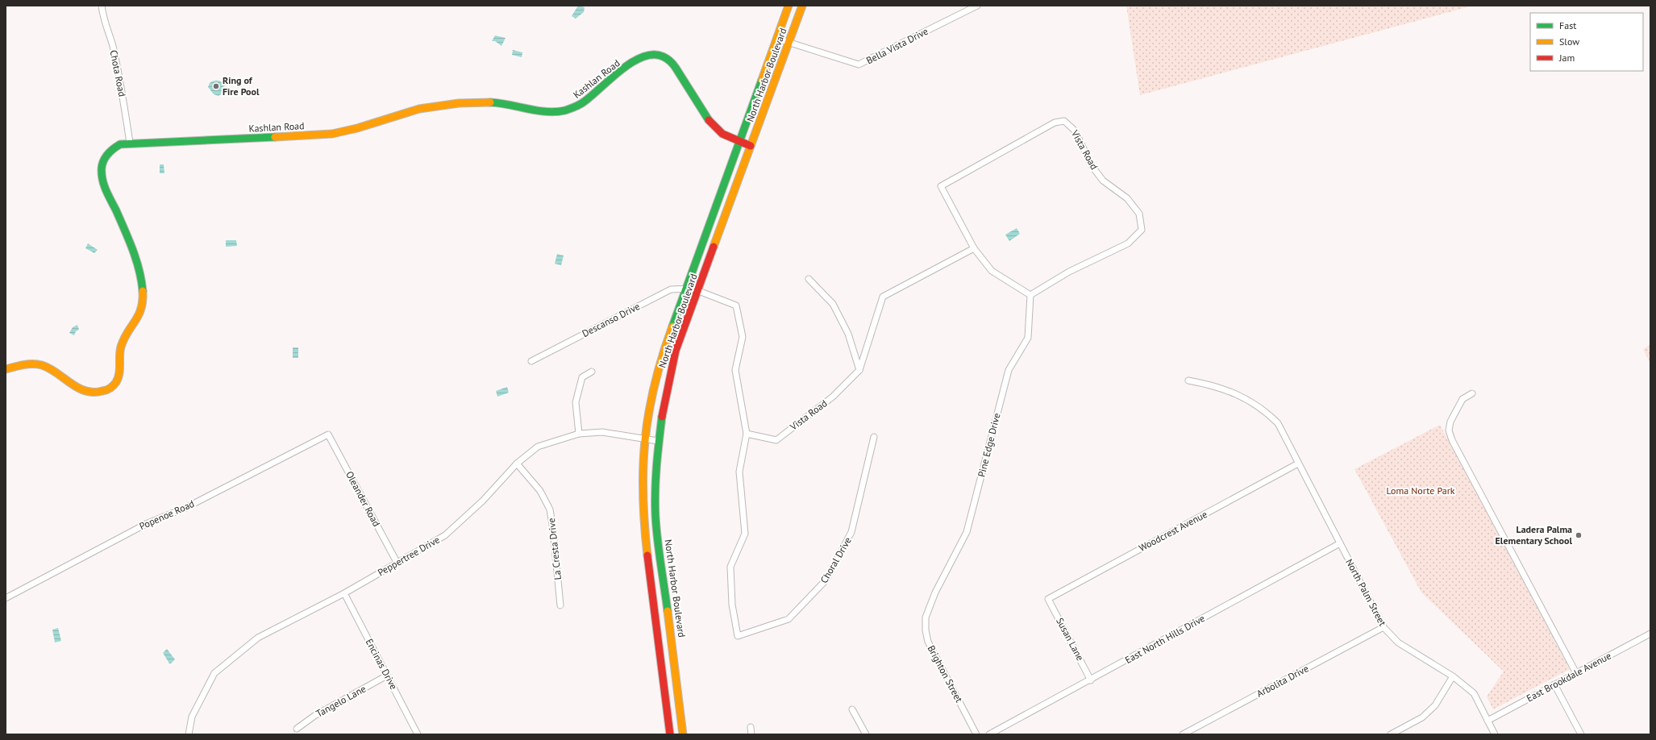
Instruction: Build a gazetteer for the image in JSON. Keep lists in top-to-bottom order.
{
  "streets": {
    "main road": ["North Harbor Boulevard", "Kashlan Road"],
    "street": [
      "Bella Vista Drive",
      "Chota Road",
      "Vista Road",
      "Descanso Drive",
      "Pine Edge Drive",
      "Oleander Road",
      "Popenoe Road",
      "Woodcrest Avenue",
      "La Cresta Drive",
      "Peppertree Drive",
      "Choral Drive",
      "North Palm Street",
      "Susan Lane",
      "East North Hills Drive",
      "Encinas Drive",
      "Brighton Street",
      "East Brookdale Avenue",
      "Arbolita Drive",
      "Tangelo Lane"
    ]
  },
  "crossings": [
    ["Bella Vista Drive", "North Harbor Boulevard"],
    ["Chota Road", "Kashlan Road"],
    ["North Harbor Boulevard", "Kashlan Road"],
    ["North Harbor Boulevard", "Descanso Drive"],
    ["North Harbor Boulevard", "Peppertree Drive"],
    ["Vista Road", "Pine Edge Drive"],
    ["Vista Road", "Choral Drive"],
    ["Pine Edge Drive", "Brighton Street"],
    ["Oleander Road", "Popenoe Road"],
    ["Oleander Road", "Peppertree Drive"],
    ["Woodcrest Avenue", "North Palm Street"],
    ["Woodcrest Avenue", "Susan Lane"],
    ["La Cresta Drive", "Peppertree Drive"],
    ["Peppertree Drive", "Encinas Drive"],
    ["North Palm Street", "East North Hills Drive"],
    ["North Palm Street", "East Brookdale Avenue"],
    ["North Palm Street", "Arbolita Drive"],
    ["Susan Lane", "East North Hills Drive"],
    ["Encinas Drive", "Tangelo Lane"]
  ],
  "parks": ["Loma Norte Park"],
  "places": ["Ring of Fire Pool", "Ladera Palma Elementary School"],
  "legend": ["Fast", "Slow", "Jam"]
}
